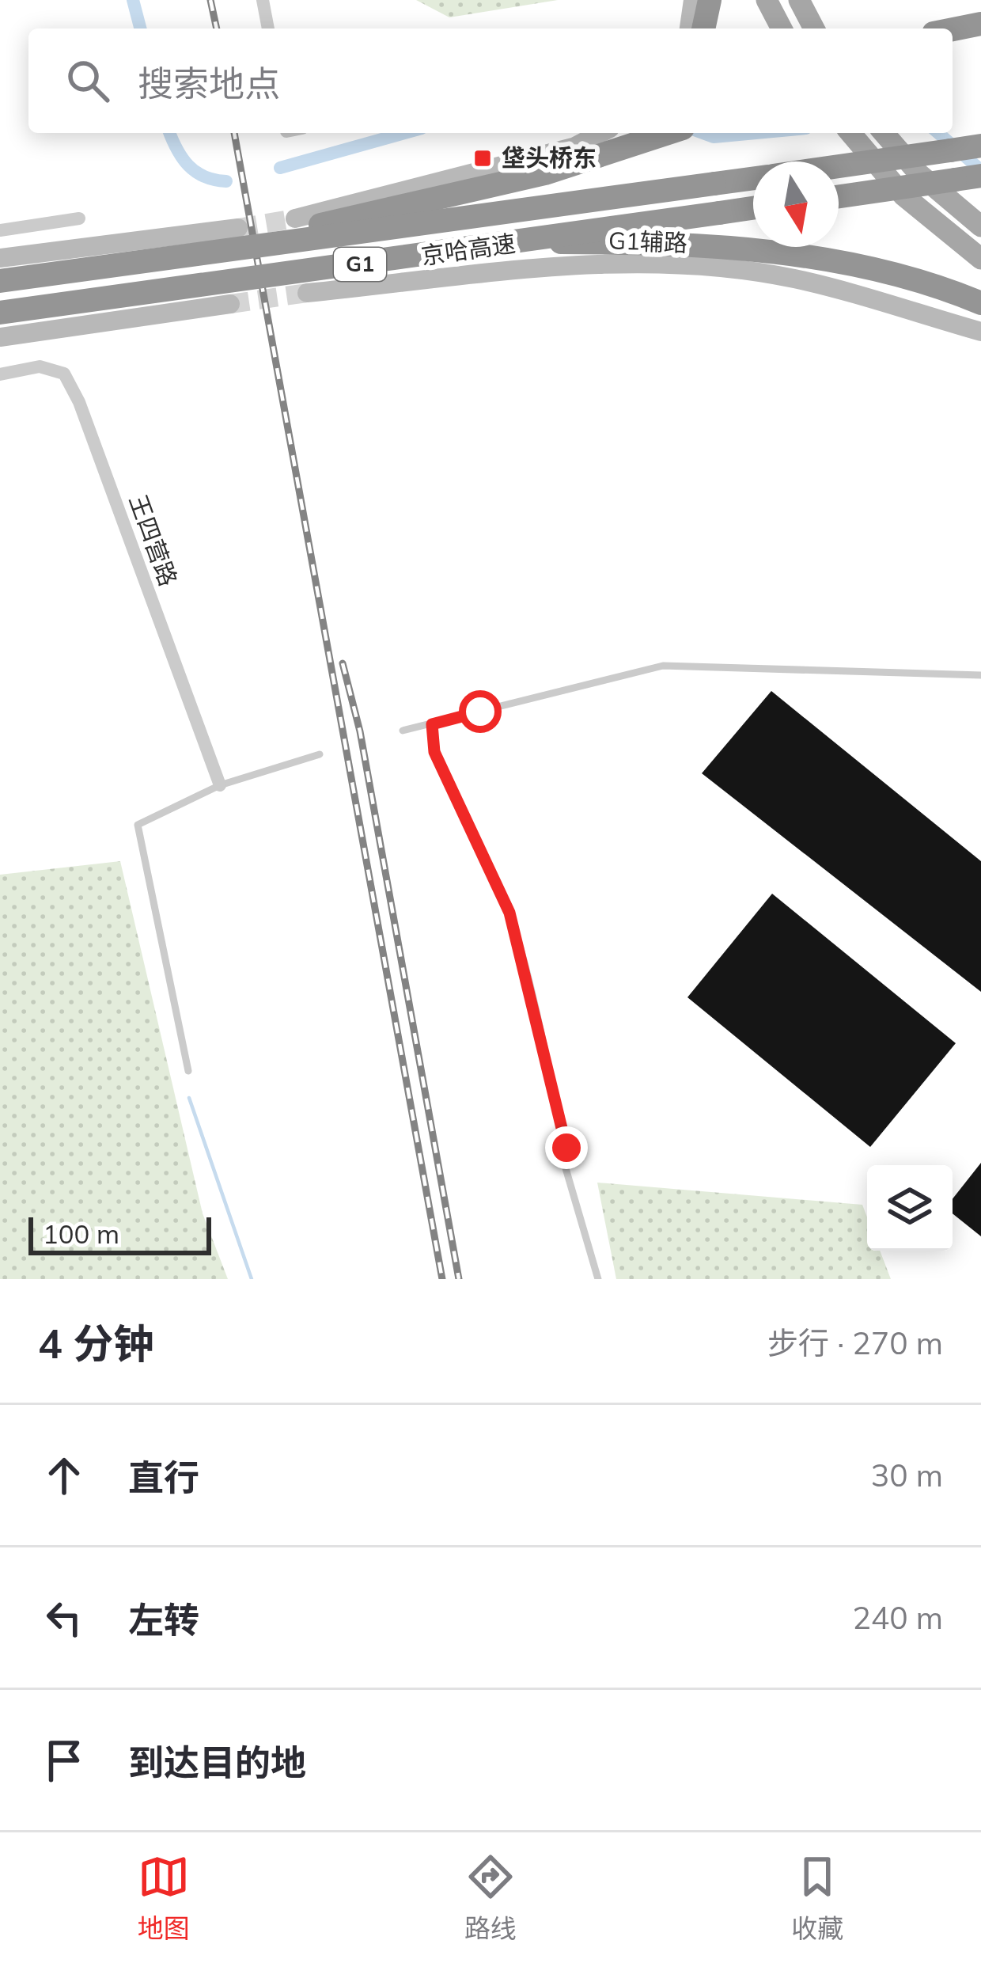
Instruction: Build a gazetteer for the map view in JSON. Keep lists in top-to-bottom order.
{
  "streets": {
    "highway": ["京哈高速", "G1"],
    "main road": ["G1辅路"],
    "street": ["王四营路"]
  },
  "places": {
    "transit": ["垡头桥东"]
  },
  "scale_bar": "100 m",
  "north": "bottom",
  "page": {
    "search": "搜索地点",
    "scale": "100 m",
    "heading": ["4 分钟", "步行 · 270 m"],
    "list": [
      ["直行", "30 m"],
      ["左转", "240 m"],
      "到达目的地"
    ],
    "nav": ["地图", "路线", "收藏"]
  }
}
